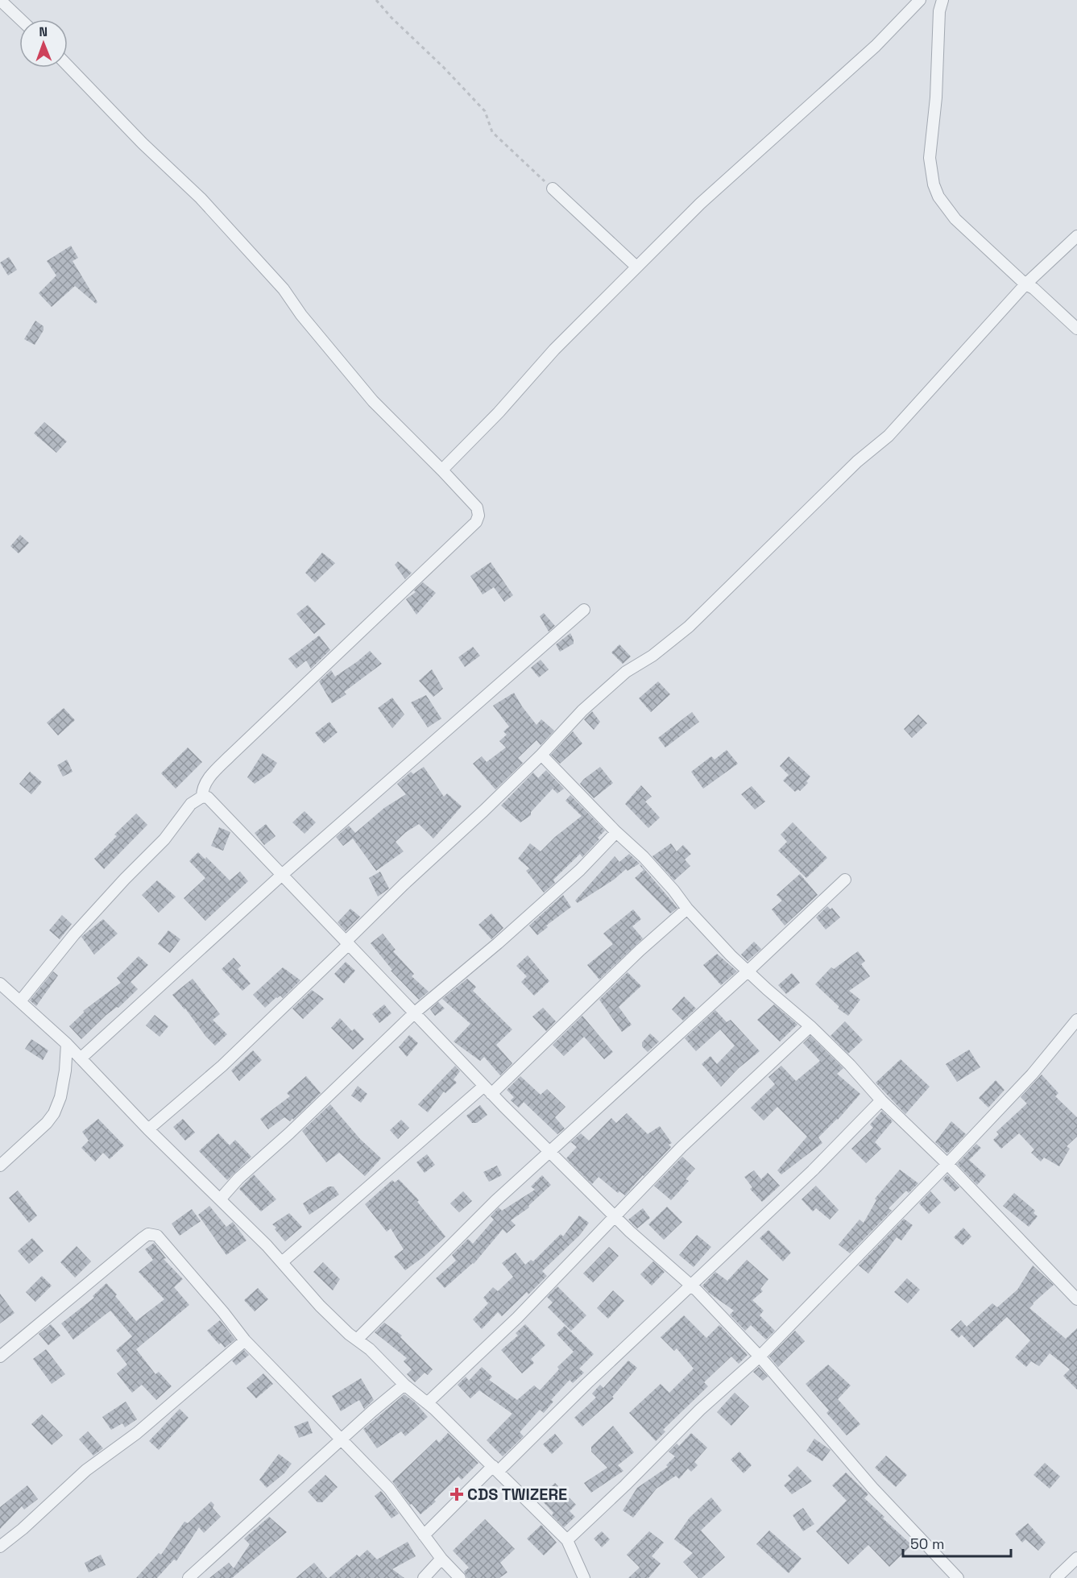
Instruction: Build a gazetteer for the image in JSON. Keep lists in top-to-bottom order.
{
  "places": {
    "health": ["CDS TWIZERE"]
  },
  "scale_bar": "50 m",
  "north": "top"
}
